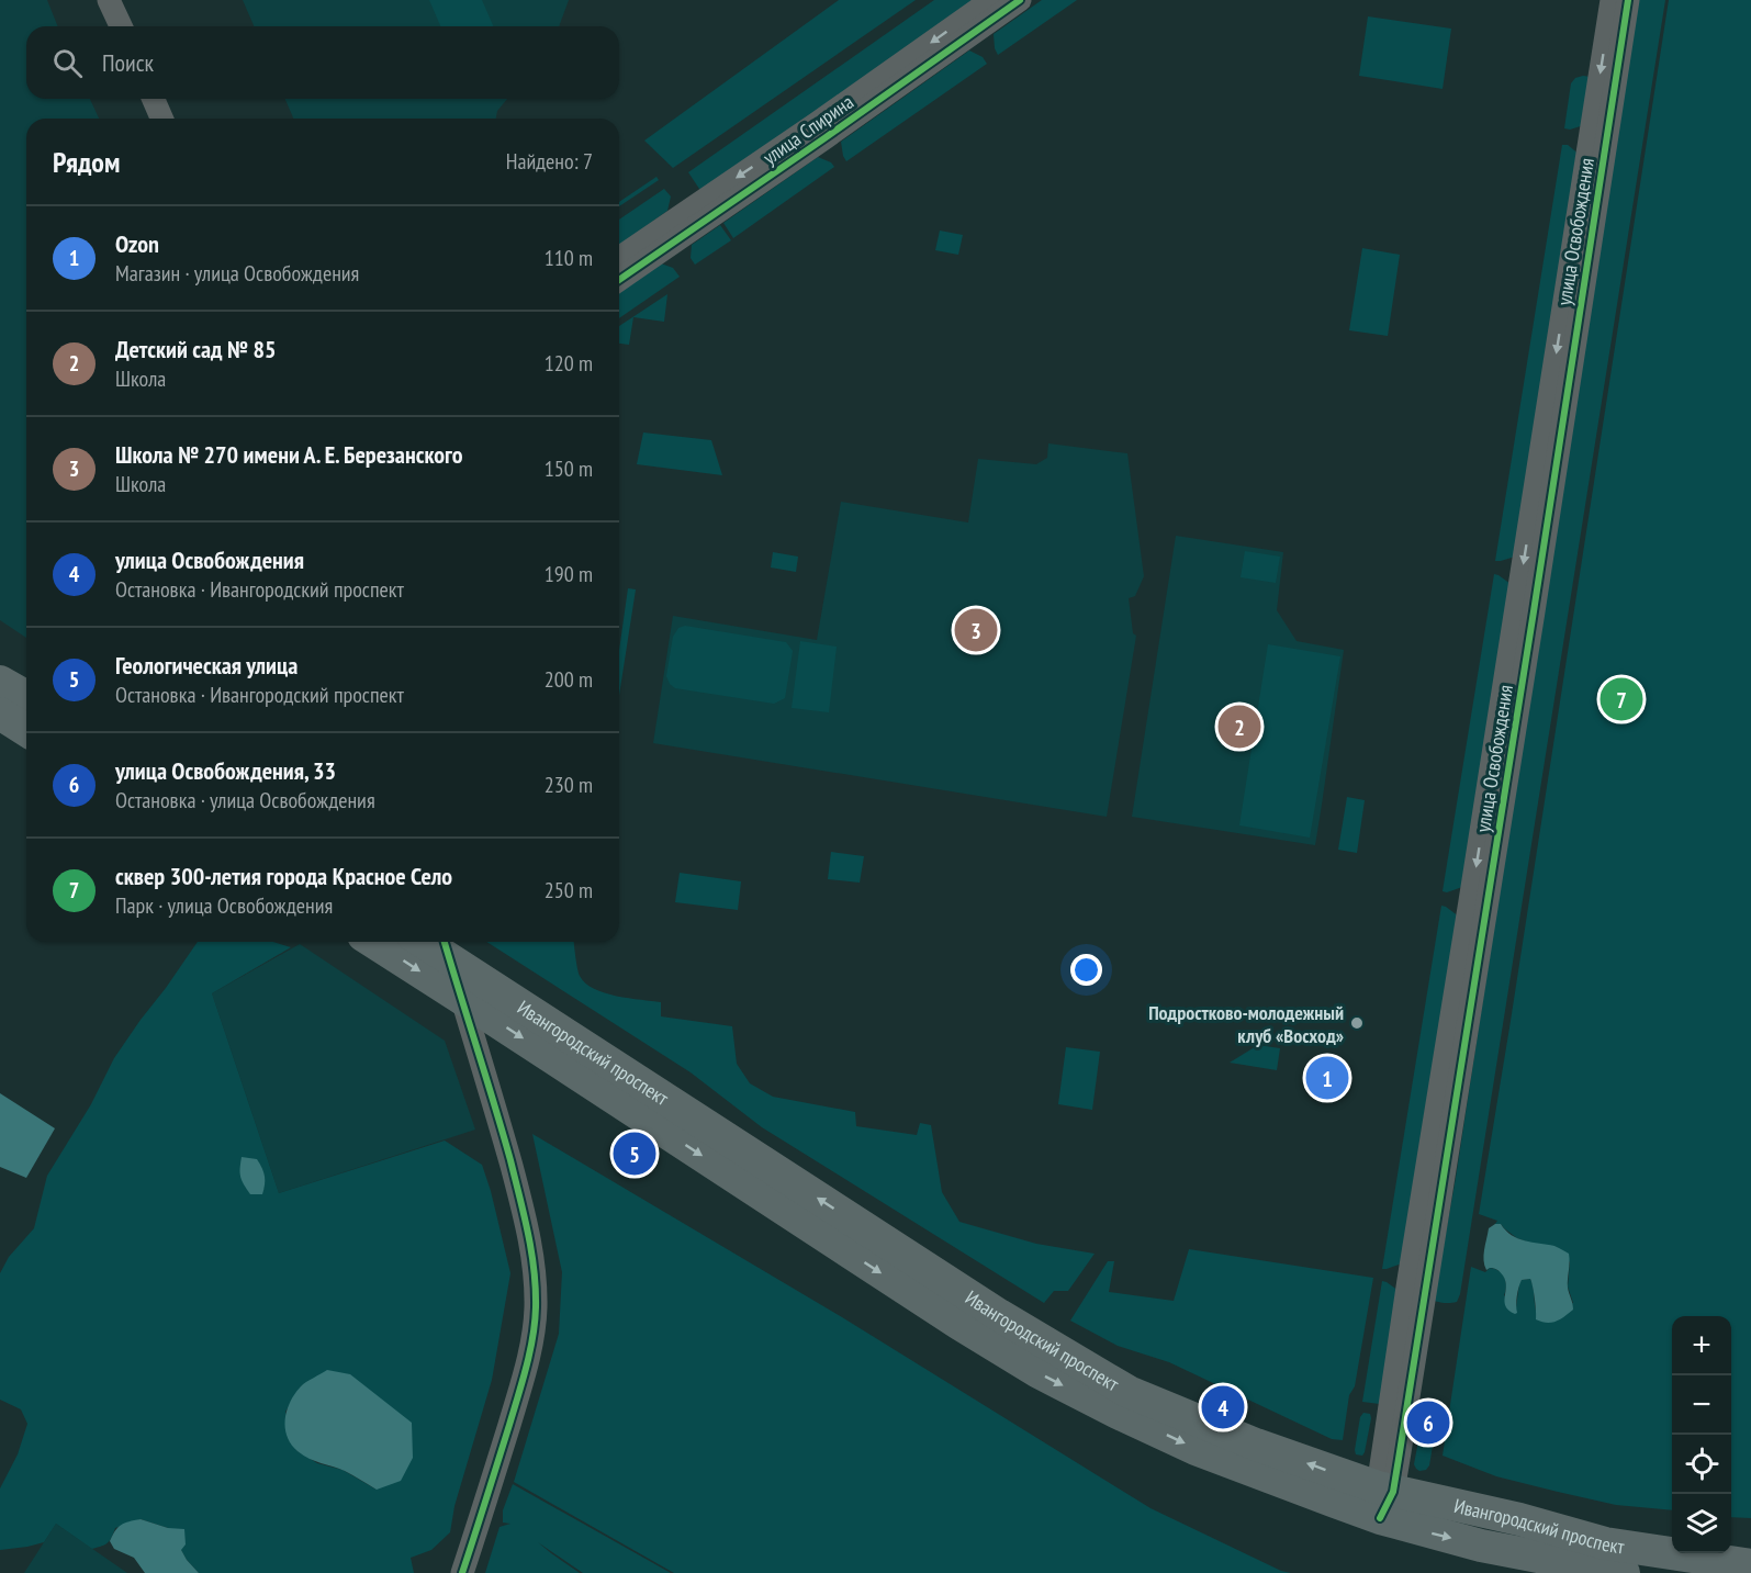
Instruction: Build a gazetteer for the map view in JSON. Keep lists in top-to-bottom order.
{
  "streets": {
    "highway": ["Ивангородский проспект"],
    "street": ["улица Спирина", "улица Освобождения"]
  },
  "crossings": [
    ["улица Освобождения", "Ивангородский проспект"]
  ],
  "places": ["Подростково-молодежный клуб «Восход»"],
  "page": {
    "search": "Поиск",
    "heading": ["Рядом", "Найдено: 7"],
    "list": [
      {
        "mark": "1",
        "name": "Ozon",
        "note": "Магазин · улица Освобождения",
        "value": "110 m"
      },
      {
        "mark": "2",
        "name": "Детский сад № 85",
        "note": "Школа",
        "value": "120 m"
      },
      {
        "mark": "3",
        "name": "Школа № 270 имени А. Е. Березанского",
        "note": "Школа",
        "value": "150 m"
      },
      {
        "mark": "4",
        "name": "улица Освобождения",
        "note": "Остановка · Ивангородский проспект",
        "value": "190 m"
      },
      {
        "mark": "5",
        "name": "Геологическая улица",
        "note": "Остановка · Ивангородский проспект",
        "value": "200 m"
      },
      {
        "mark": "6",
        "name": "улица Освобождения, 33",
        "note": "Остановка · улица Освобождения",
        "value": "230 m"
      },
      {
        "mark": "7",
        "name": "сквер 300-летия города Красное Село",
        "note": "Парк · улица Освобождения",
        "value": "250 m"
      }
    ],
    "pins": [
      "3",
      "7",
      "2",
      "1",
      "5",
      "4",
      "6"
    ],
    "map_buttons": ["+", "−"]
  }
}
